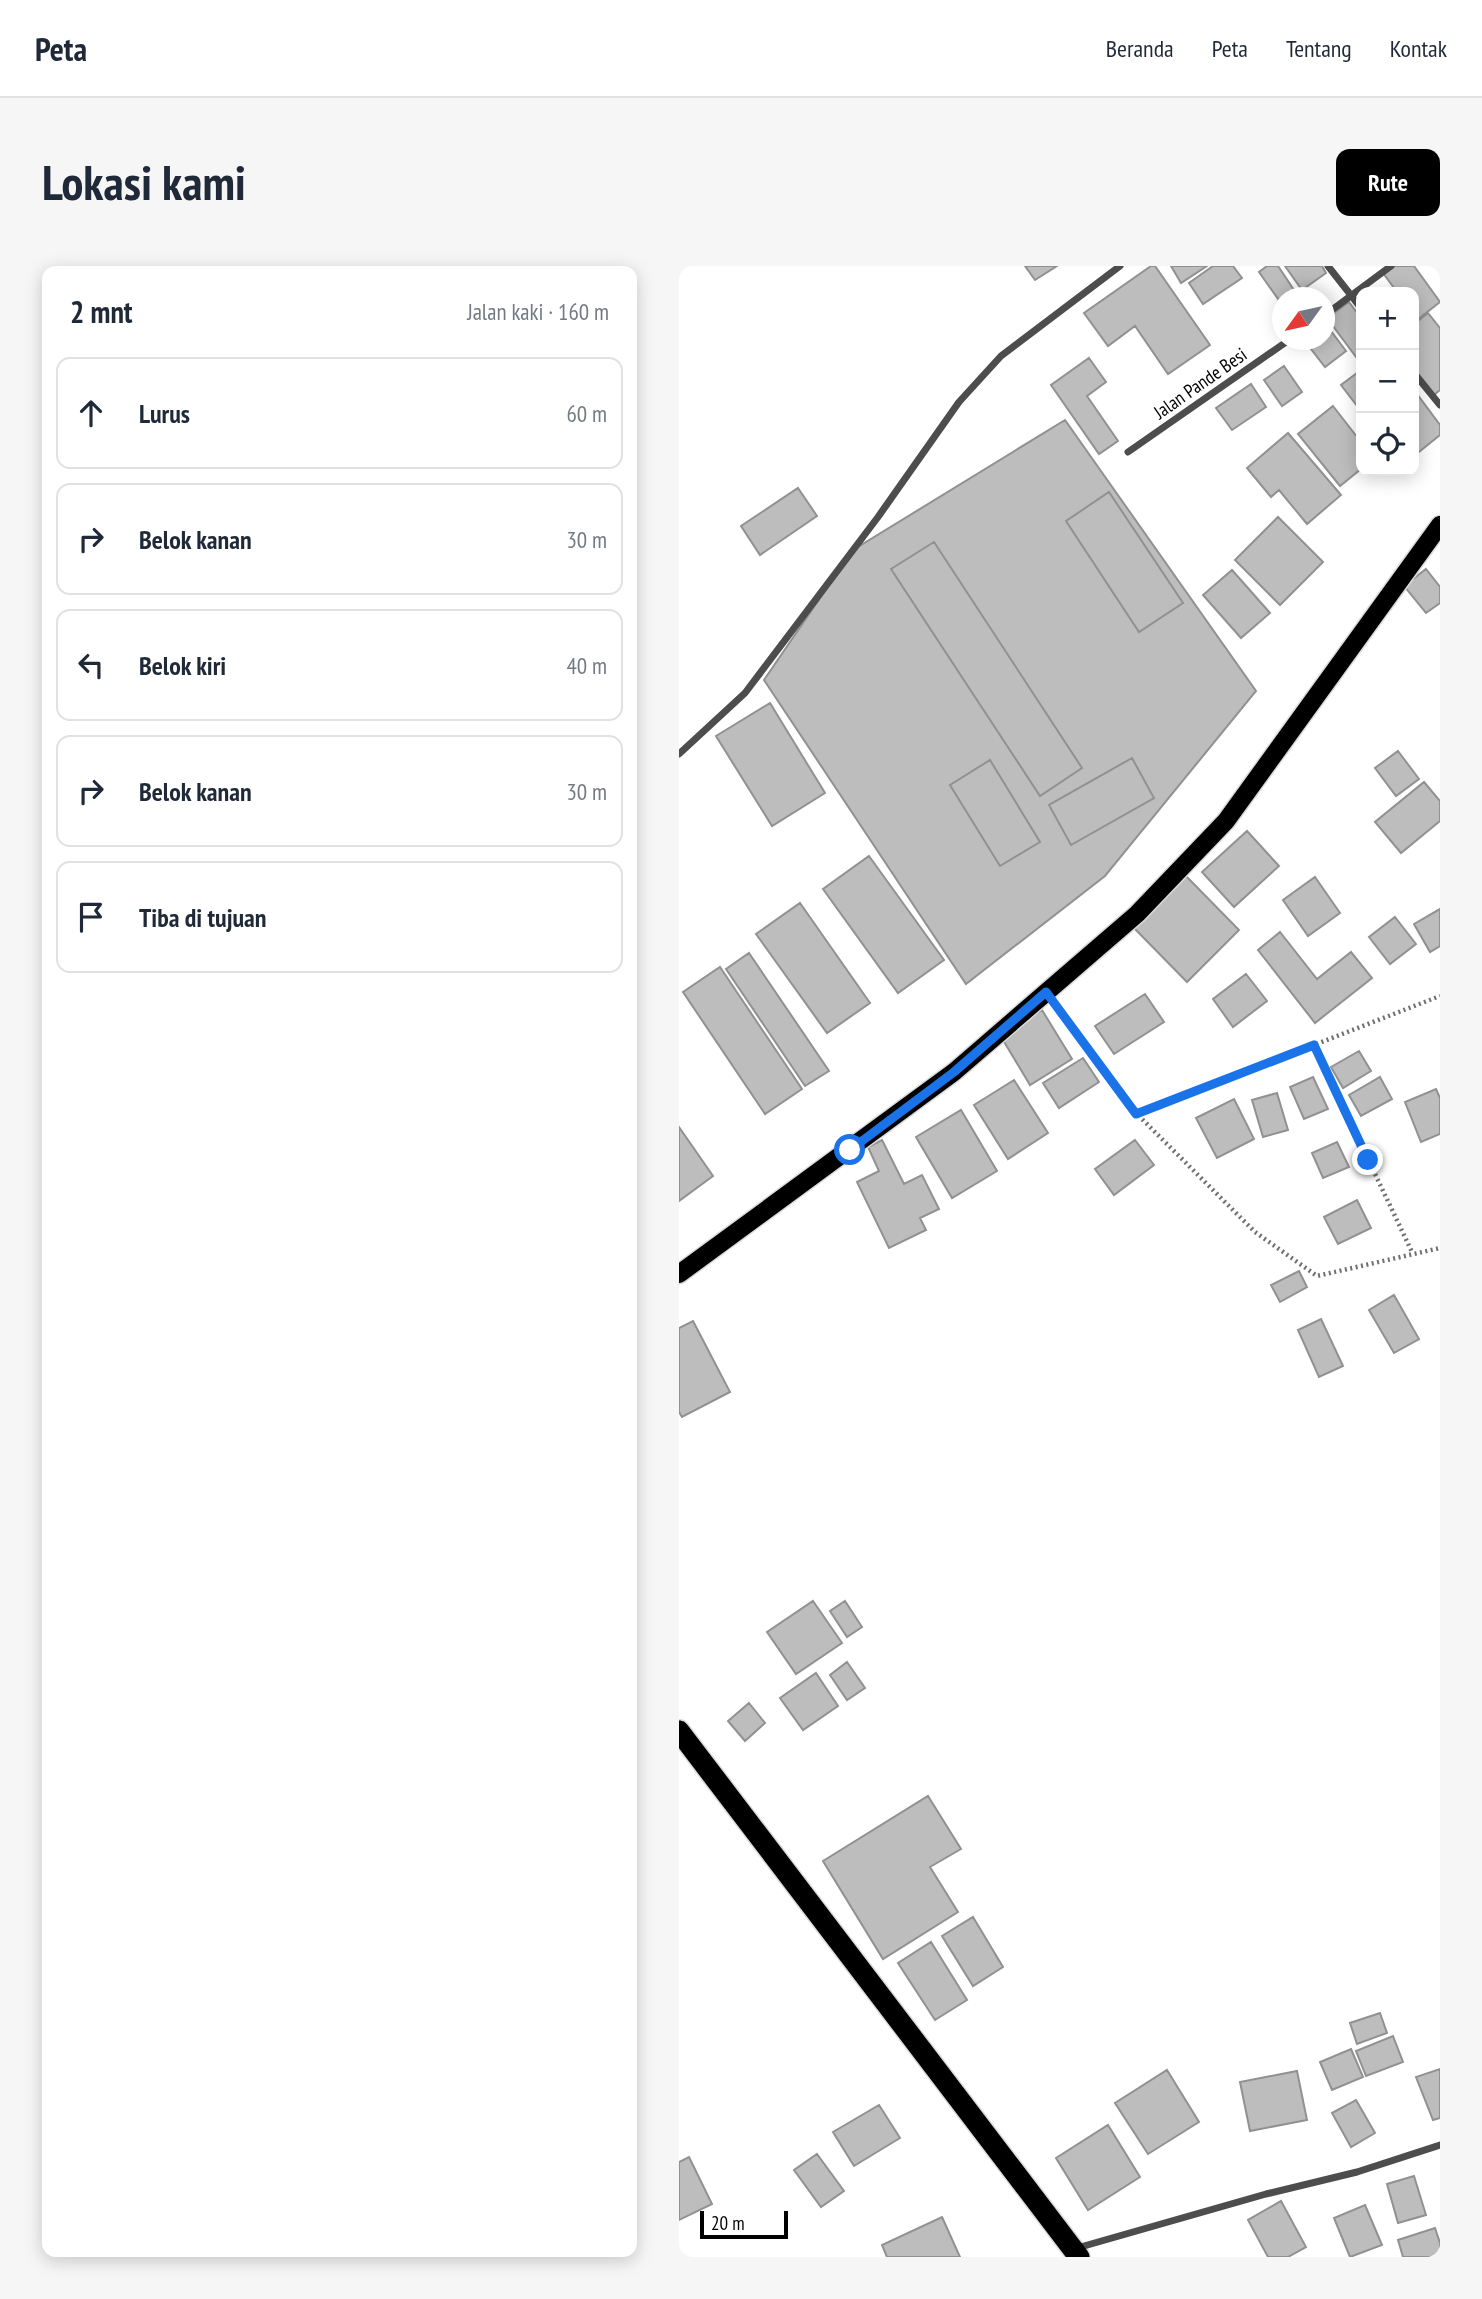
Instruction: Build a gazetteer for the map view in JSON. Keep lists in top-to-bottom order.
{
  "streets": {
    "street": ["Jalan Pande Besi"]
  },
  "scale_bar": "20 m",
  "north": "bottom left",
  "page": {
    "header": "Peta",
    "nav": [
      "Beranda",
      "Peta",
      "Tentang",
      "Kontak"
    ],
    "buttons": "Rute",
    "title": "Lokasi kami",
    "heading": ["2 mnt", "Jalan kaki · 160 m"],
    "map_buttons": ["+", "−"],
    "list": [
      ["Lurus", "60 m"],
      ["Belok kanan", "30 m"],
      ["Belok kiri", "40 m"],
      ["Belok kanan", "30 m"],
      "Tiba di tujuan"
    ],
    "scale": "20 m"
  }
}
